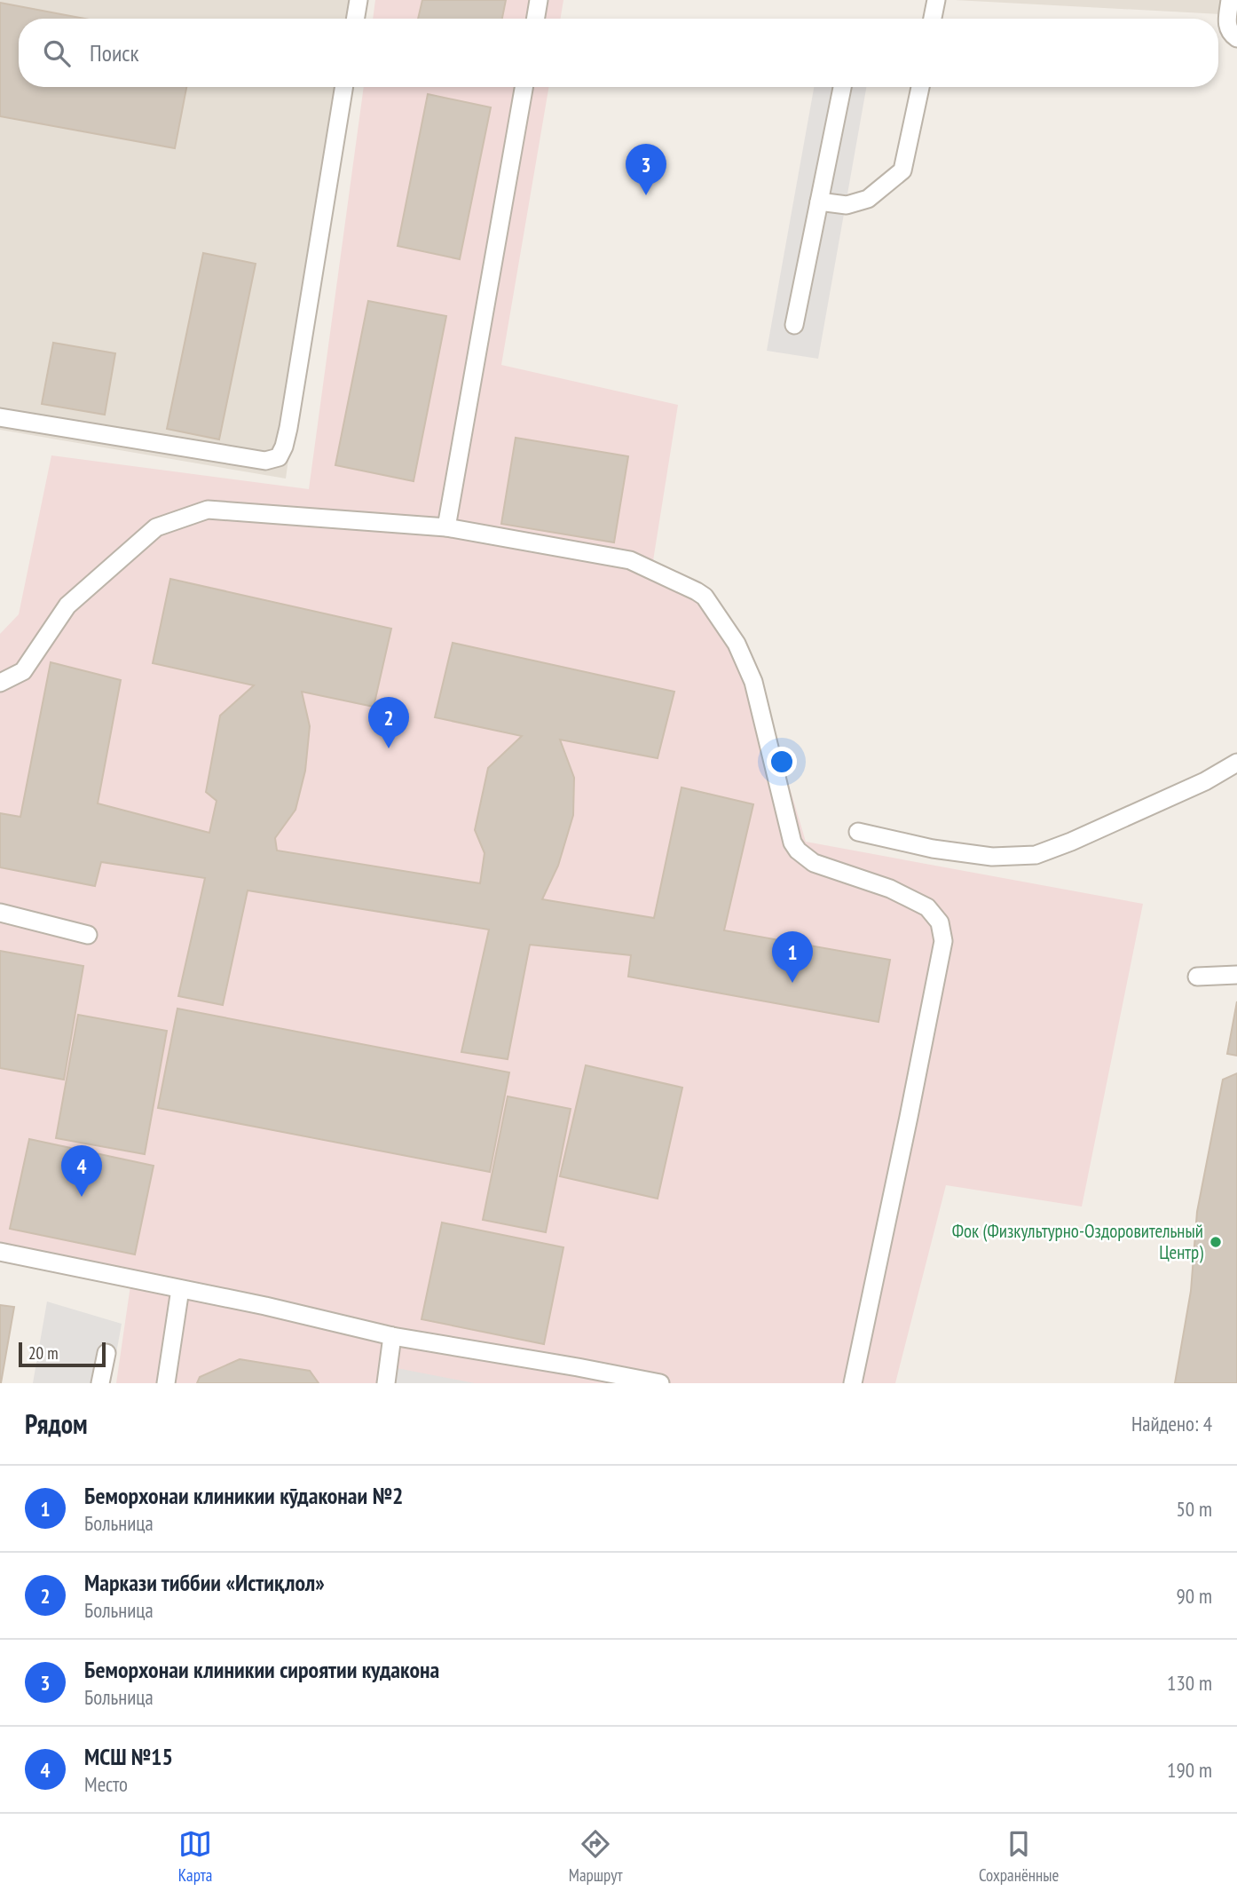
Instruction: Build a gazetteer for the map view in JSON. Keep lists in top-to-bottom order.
{
  "places": ["Фок (Физкультурно-Оздоровительный Центр)"],
  "scale_bar": "20 m",
  "page": {
    "search": "Поиск",
    "pins": [
      "3",
      "2",
      "1",
      "4"
    ],
    "scale": "20 m",
    "heading": ["Рядом", "Найдено: 4"],
    "list": [
      {
        "mark": "1",
        "name": "Беморхонаи клиникии кӯдаконаи №2",
        "note": "Больница",
        "value": "50 m"
      },
      {
        "mark": "2",
        "name": "Маркази тиббии «Истиқлол»",
        "note": "Больница",
        "value": "90 m"
      },
      {
        "mark": "3",
        "name": "Беморхонаи клиникии сироятии кудакона",
        "note": "Больница",
        "value": "130 m"
      },
      {
        "mark": "4",
        "name": "МСШ №15",
        "note": "Место",
        "value": "190 m"
      }
    ],
    "nav": ["Карта", "Маршрут", "Сохранённые"]
  }
}
